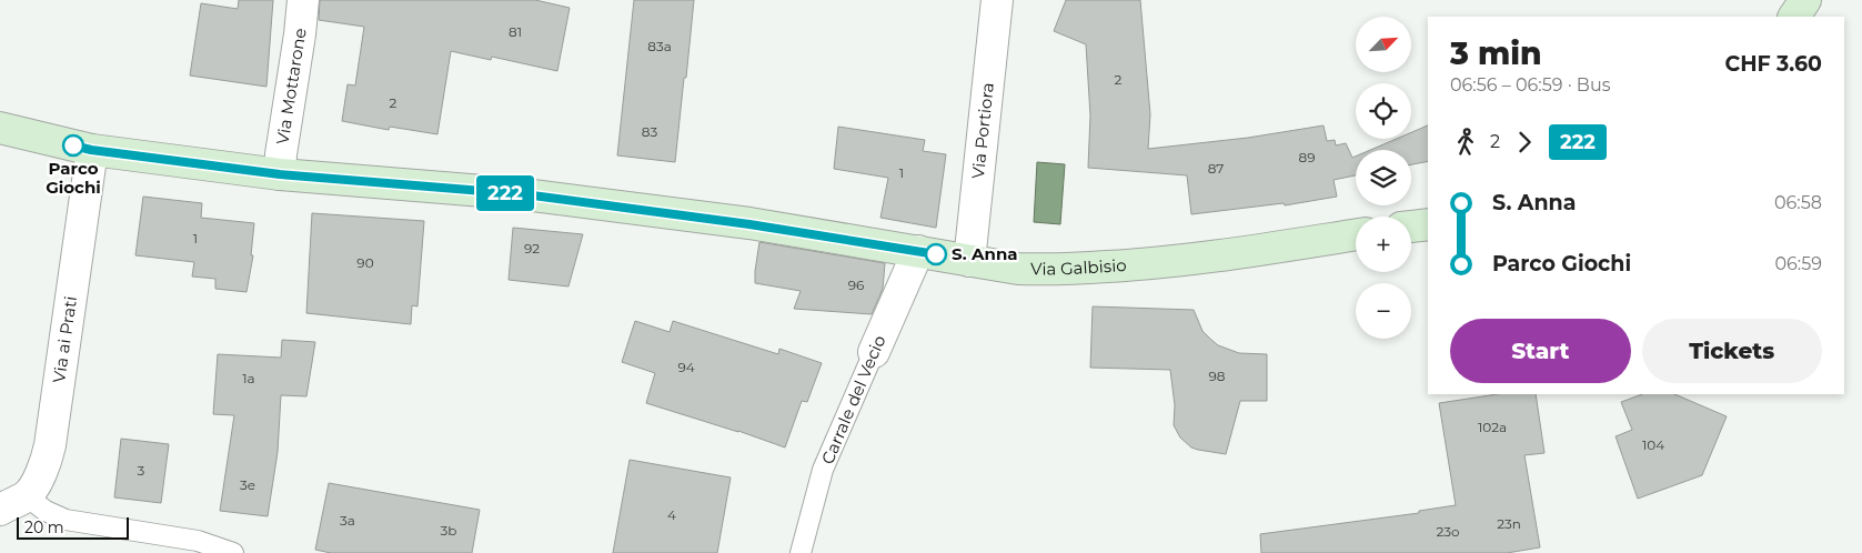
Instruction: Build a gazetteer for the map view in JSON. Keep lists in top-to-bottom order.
{
  "streets": {
    "street": [
      "Via Mottarone",
      "Via Portiora",
      "Via Galbisio",
      "Via ai Prati",
      "Carrale del Vecio"
    ]
  },
  "crossings": [
    ["Via Mottarone", "Via Galbisio"],
    ["Via Portiora", "Via Galbisio"],
    ["Via Galbisio", "Via ai Prati"],
    ["Via Galbisio", "Carrale del Vecio"]
  ],
  "places": ["Parco Giochi", "S. Anna"],
  "lines": ["bus line 222"],
  "house_numbers": [
    "81",
    "83a",
    "2",
    "2",
    "83",
    "89",
    "87",
    "1",
    "1",
    "92",
    "90",
    "96",
    "94",
    "98",
    "1a",
    "102a",
    "104",
    "3",
    "3e",
    "4",
    "3a",
    "23n",
    "3b",
    "23o"
  ],
  "scale_bar": "20 m",
  "north": "top right",
  "page": {
    "on_map": "222",
    "map_buttons": ["+", "−"],
    "heading": ["3 min", "06:56 – 06:59 · Bus", "CHF 3.60"],
    "legs": ["2", "222"],
    "list": [
      {
        "name": "S. Anna",
        "value": "06:58"
      },
      {
        "name": "Parco Giochi",
        "value": "06:59"
      }
    ],
    "buttons": ["Start", "Tickets"],
    "scale": "20 m"
  }
}
